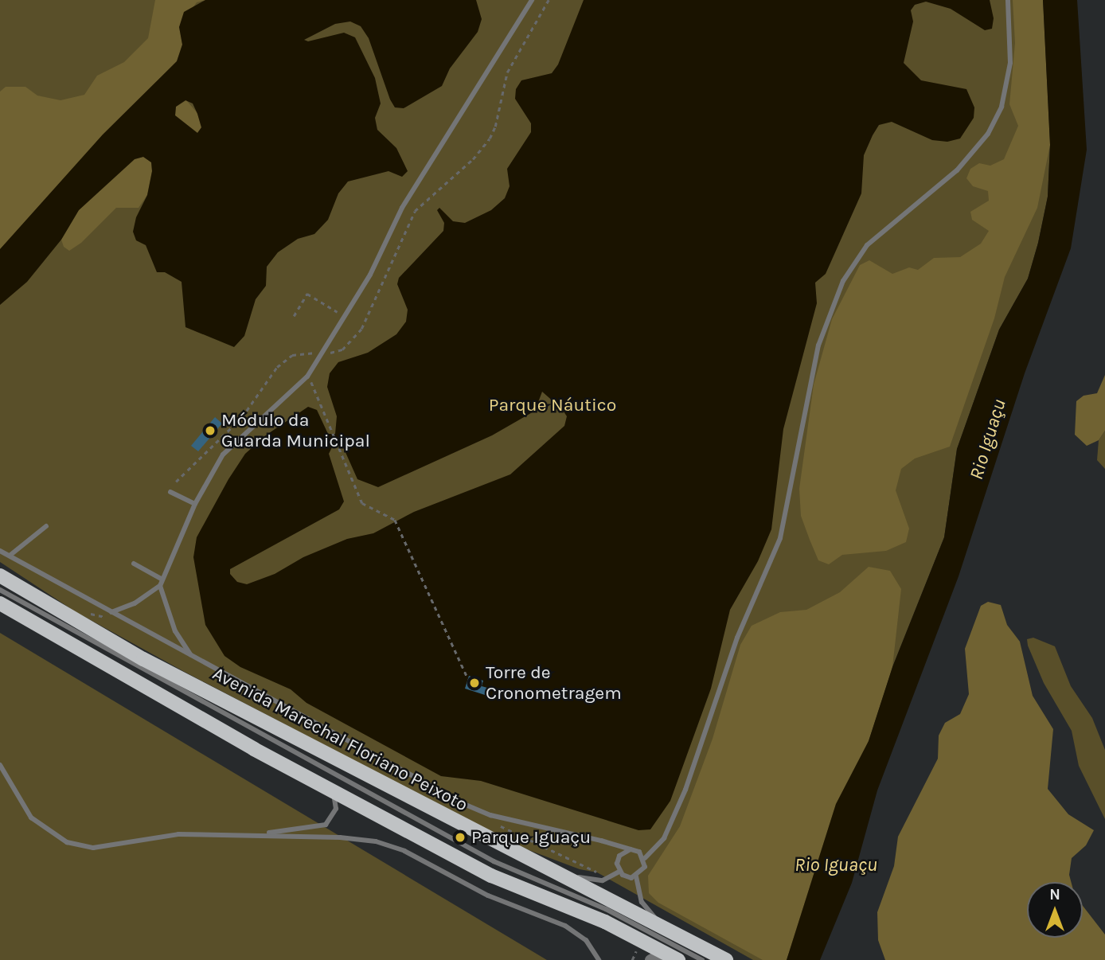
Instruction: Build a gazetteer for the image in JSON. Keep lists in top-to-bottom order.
{
  "streets": {
    "main road": ["Avenida Marechal Floriano Peixoto"]
  },
  "water": ["Rio Iguaçu"],
  "parks": ["Parque Náutico"],
  "places": ["Módulo da Guarda Municipal", "Torre de Cronometragem", "Parque Iguaçu"],
  "north": "top"
}
